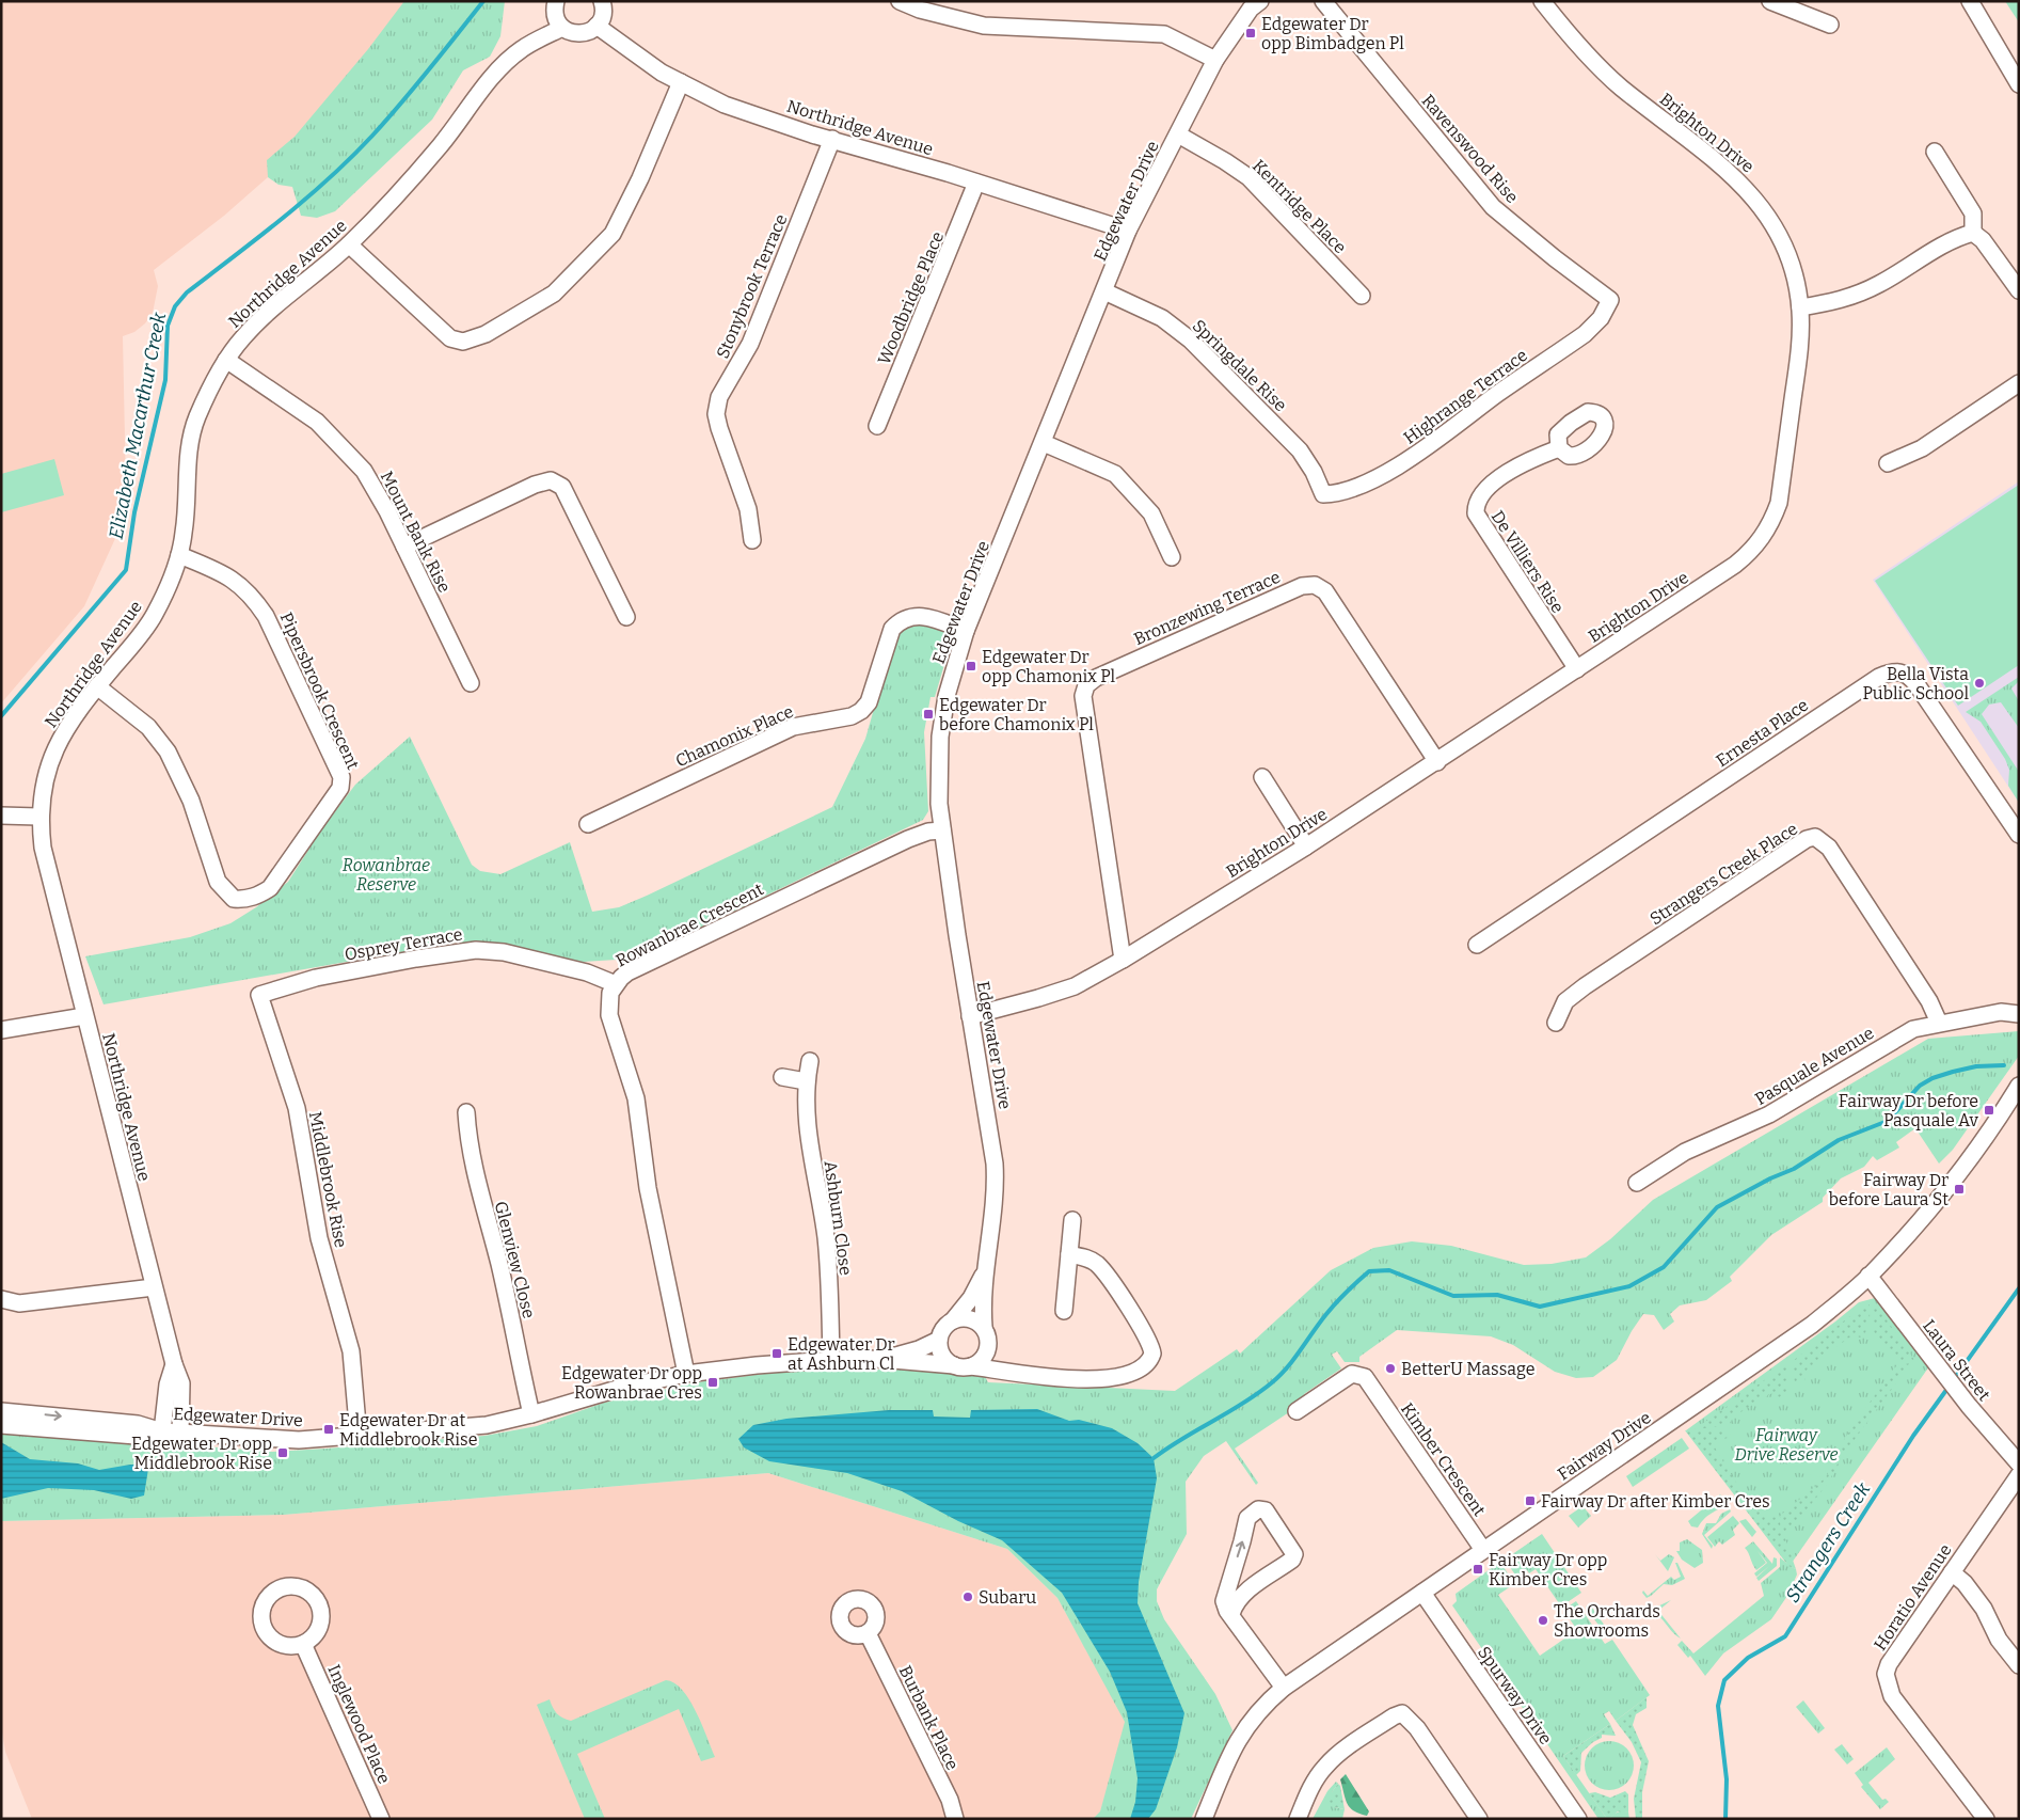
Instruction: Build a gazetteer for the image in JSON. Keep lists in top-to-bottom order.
{
  "streets": {
    "street": [
      "Northridge Avenue",
      "Brighton Drive",
      "Ravenswood Rise",
      "Edgewater Drive",
      "Kentridge Place",
      "Stonybrook Terrace",
      "Woodbridge Place",
      "Springdale Rise",
      "Highrange Terrace",
      "Mount Bank Rise",
      "De Villiers Rise",
      "Bronzewing Terrace",
      "Pipersbrook Crescent",
      "Ernesta Place",
      "Chamonix Place",
      "Strangers Creek Place",
      "Rowanbrae Crescent",
      "Osprey Terrace",
      "Pasquale Avenue",
      "Middlebrook Rise",
      "Ashburn Close",
      "Glenview Close",
      "Laura Street",
      "Fairway Drive",
      "Kimber Crescent",
      "Horatio Avenue",
      "Spurway Drive",
      "Burbank Place",
      "Inglewood Place"
    ]
  },
  "crossings": [
    ["Northridge Avenue", "Edgewater Drive"],
    ["Northridge Avenue", "Stonybrook Terrace"],
    ["Northridge Avenue", "Woodbridge Place"],
    ["Northridge Avenue", "Mount Bank Rise"],
    ["Northridge Avenue", "Pipersbrook Crescent"],
    ["Brighton Drive", "Edgewater Drive"],
    ["Brighton Drive", "De Villiers Rise"],
    ["Brighton Drive", "Bronzewing Terrace"],
    ["Ravenswood Rise", "Highrange Terrace"],
    ["Edgewater Drive", "Kentridge Place"],
    ["Edgewater Drive", "Springdale Rise"],
    ["Edgewater Drive", "Chamonix Place"],
    ["Edgewater Drive", "Rowanbrae Crescent"],
    ["Edgewater Drive", "Middlebrook Rise"],
    ["Edgewater Drive", "Ashburn Close"],
    ["Edgewater Drive", "Glenview Close"],
    ["Springdale Rise", "Highrange Terrace"],
    ["Strangers Creek Place", "Pasquale Avenue"],
    ["Rowanbrae Crescent", "Osprey Terrace"],
    ["Osprey Terrace", "Middlebrook Rise"],
    ["Laura Street", "Fairway Drive"],
    ["Fairway Drive", "Kimber Crescent"],
    ["Fairway Drive", "Spurway Drive"]
  ],
  "water": ["Elizabeth Macarthur Creek", "Strangers Creek"],
  "parks": ["Rowanbrae Reserve", "Fairway Drive Reserve"],
  "places": {
    "transit": [
      "Edgewater Dr opp Bimbadgen Pl",
      "Edgewater Dr opp Chamonix Pl",
      "Edgewater Dr before Chamonix Pl",
      "Fairway Dr before Pasquale Av",
      "Fairway Dr before Laura St",
      "Edgewater Dr at Ashburn Cl",
      "Edgewater Dr opp Rowanbrae Cres",
      "Edgewater Dr at Middlebrook Rise",
      "Edgewater Dr opp Middlebrook Rise",
      "Fairway Dr after Kimber Cres",
      "Fairway Dr opp Kimber Cres"
    ],
    "other": [
      "Bella Vista Public School",
      "BetterU Massage",
      "Subaru",
      "The Orchards Showrooms"
    ]
  }
}
